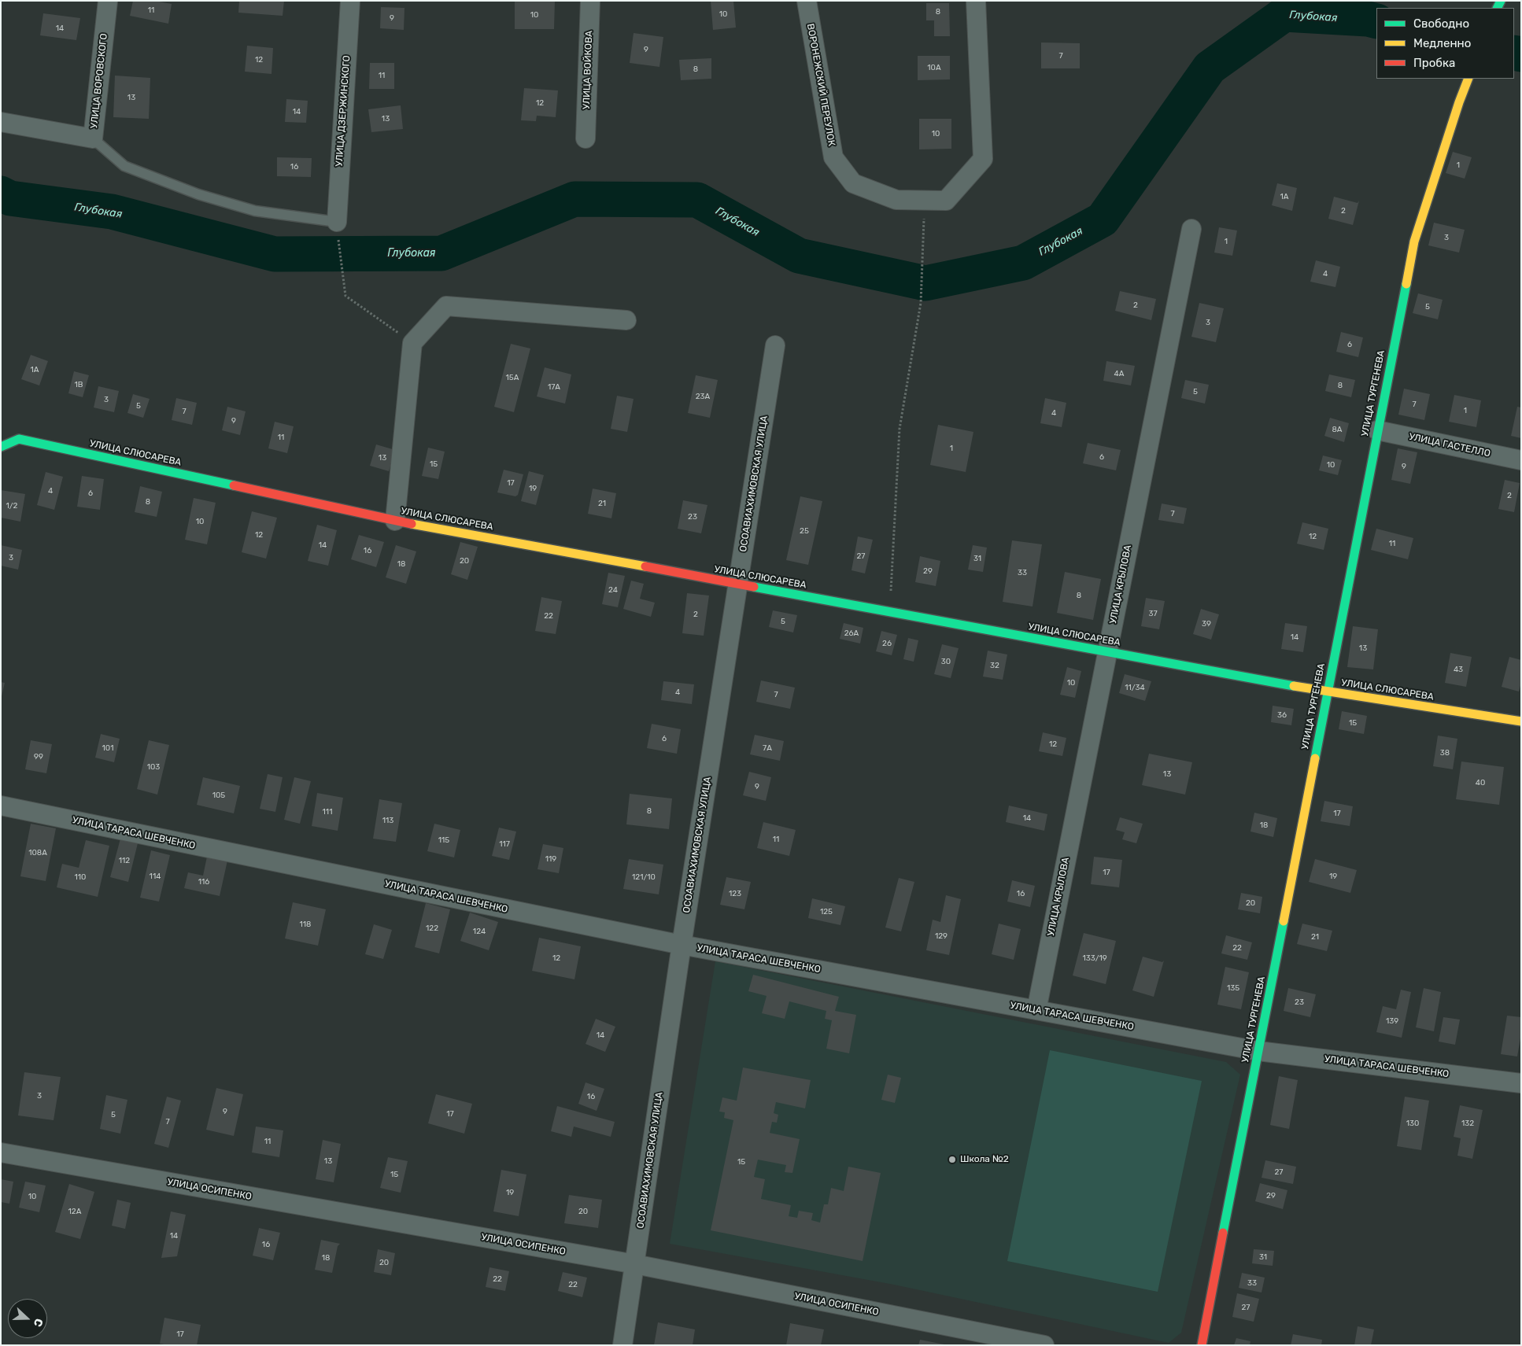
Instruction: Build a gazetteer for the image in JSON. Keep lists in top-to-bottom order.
{
  "streets": {
    "street": [
      "УЛИЦА ВОЙКОВА",
      "УЛИЦА ВОРОВСКОГО",
      "ВОРОНЕЖСКИЙ ПЕРЕУЛОК",
      "УЛИЦА ДЗЕРЖИНСКОГО",
      "УЛИЦА ТУРГЕНЕВА",
      "УЛИЦА ГАСТЕЛЛО",
      "УЛИЦА СЛЮСАРЕВА",
      "ОСОАВИАХИМОВСКАЯ УЛИЦА",
      "УЛИЦА КРЫЛОВА",
      "УЛИЦА ТАРАСА ШЕВЧЕНКО",
      "УЛИЦА ОСИПЕНКО"
    ]
  },
  "crossings": [
    ["УЛИЦА ТУРГЕНЕВА", "УЛИЦА ГАСТЕЛЛО"],
    ["УЛИЦА ТУРГЕНЕВА", "УЛИЦА СЛЮСАРЕВА"],
    ["УЛИЦА ТУРГЕНЕВА", "УЛИЦА ТАРАСА ШЕВЧЕНКО"],
    ["УЛИЦА СЛЮСАРЕВА", "ОСОАВИАХИМОВСКАЯ УЛИЦА"],
    ["УЛИЦА СЛЮСАРЕВА", "УЛИЦА КРЫЛОВА"],
    ["ОСОАВИАХИМОВСКАЯ УЛИЦА", "УЛИЦА ТАРАСА ШЕВЧЕНКО"],
    ["ОСОАВИАХИМОВСКАЯ УЛИЦА", "УЛИЦА ОСИПЕНКО"],
    ["УЛИЦА КРЫЛОВА", "УЛИЦА ТАРАСА ШЕВЧЕНКО"]
  ],
  "water": ["Глубокая"],
  "places": ["Школа №2"],
  "house_numbers": [
    "11",
    "8",
    "10",
    "10",
    "9",
    "14",
    "9",
    "7",
    "12",
    "10А",
    "8",
    "11",
    "13",
    "12",
    "14",
    "13",
    "10",
    "1",
    "16",
    "1А",
    "2",
    "3",
    "1",
    "4",
    "2",
    "5",
    "3",
    "6",
    "1А",
    "4А",
    "15А",
    "1В",
    "8",
    "17А",
    "5",
    "23А",
    "3",
    "7",
    "5",
    "1",
    "7",
    "4",
    "9",
    "8А",
    "11",
    "1",
    "6",
    "13",
    "15",
    "10",
    "9",
    "17",
    "19",
    "4",
    "6",
    "2",
    "8",
    "21",
    "1/2",
    "7",
    "23",
    "10",
    "25",
    "12",
    "12",
    "11",
    "14",
    "16",
    "27",
    "3",
    "31",
    "20",
    "18",
    "29",
    "33",
    "24",
    "8",
    "37",
    "2",
    "22",
    "5",
    "39",
    "26А",
    "14",
    "26",
    "13",
    "30",
    "32",
    "43",
    "10",
    "11/34",
    "4",
    "7",
    "36",
    "15",
    "6",
    "12",
    "101",
    "7А",
    "38",
    "99",
    "103",
    "13",
    "40",
    "9",
    "105",
    "8",
    "111",
    "17",
    "14",
    "113",
    "18",
    "11",
    "115",
    "117",
    "108А",
    "119",
    "112",
    "17",
    "114",
    "19",
    "110",
    "121/10",
    "116",
    "123",
    "16",
    "20",
    "125",
    "118",
    "122",
    "124",
    "129",
    "21",
    "22",
    "12",
    "133/19",
    "135",
    "23",
    "139",
    "14",
    "3",
    "16",
    "9",
    "17",
    "5",
    "7",
    "130",
    "132",
    "11",
    "13",
    "15",
    "27",
    "15",
    "19",
    "29",
    "10",
    "12А",
    "20",
    "14",
    "16",
    "31",
    "18",
    "20",
    "22",
    "33",
    "22",
    "27",
    "17"
  ],
  "legend": ["Свободно", "Медленно", "Пробка"],
  "north": "right"
}
